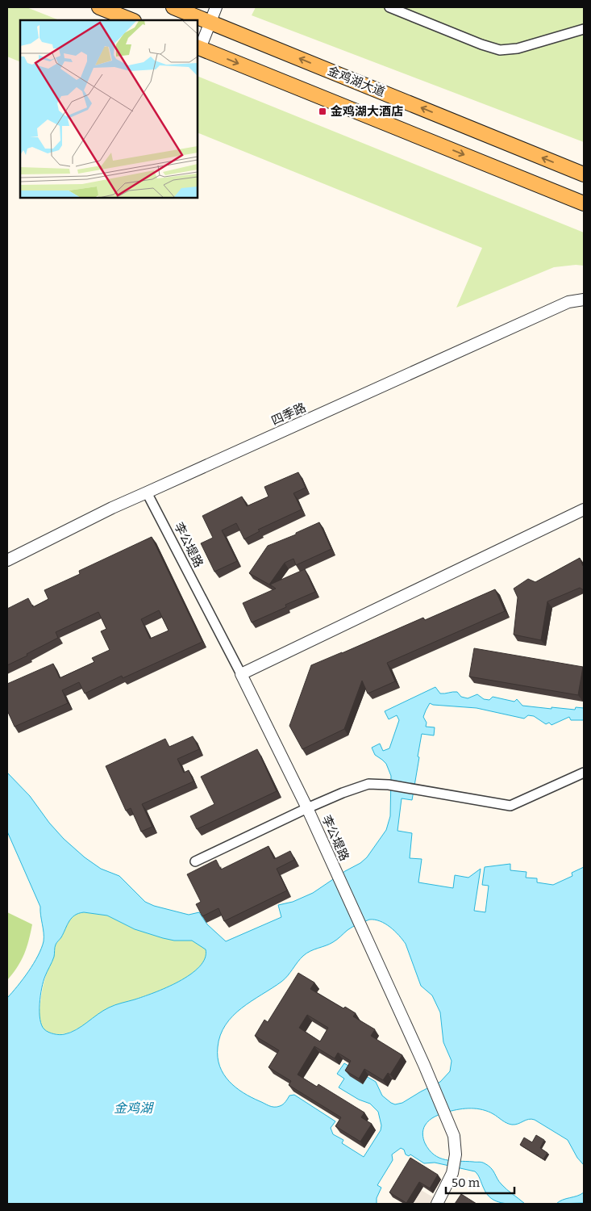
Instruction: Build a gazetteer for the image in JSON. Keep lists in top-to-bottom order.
{
  "streets": {
    "main road": ["金鸡湖大道"],
    "street": ["四季路", "李公堤路"]
  },
  "crossings": [
    ["四季路", "李公堤路"]
  ],
  "water": ["金鸡湖"],
  "places": {
    "transit": ["金鸡湖大酒店"]
  },
  "scale_bar": "50 m"
}
